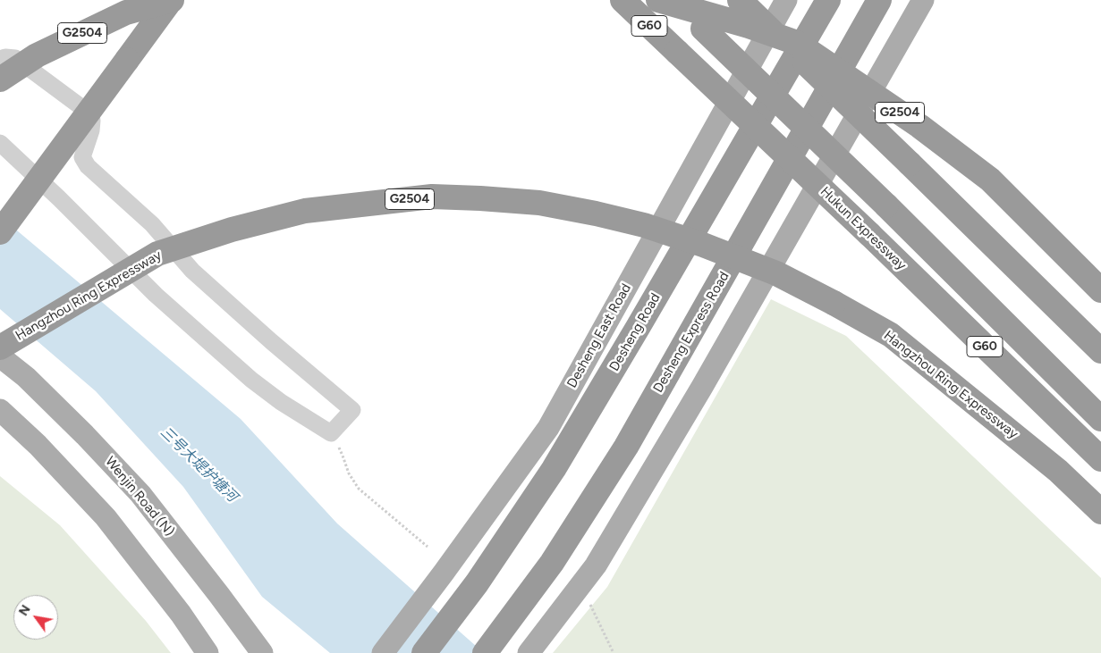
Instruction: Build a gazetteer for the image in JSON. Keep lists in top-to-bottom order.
{
  "streets": {
    "highway": [
      "G60",
      "G2504",
      "Hukun Expressway",
      "Hangzhou Ring Expressway",
      "Desheng Road",
      "Desheng Express Road"
    ],
    "main road": ["Desheng East Road", "Wenjin Road (N)"]
  },
  "water": ["三号大堤护塘河"],
  "north": "top left"
}
